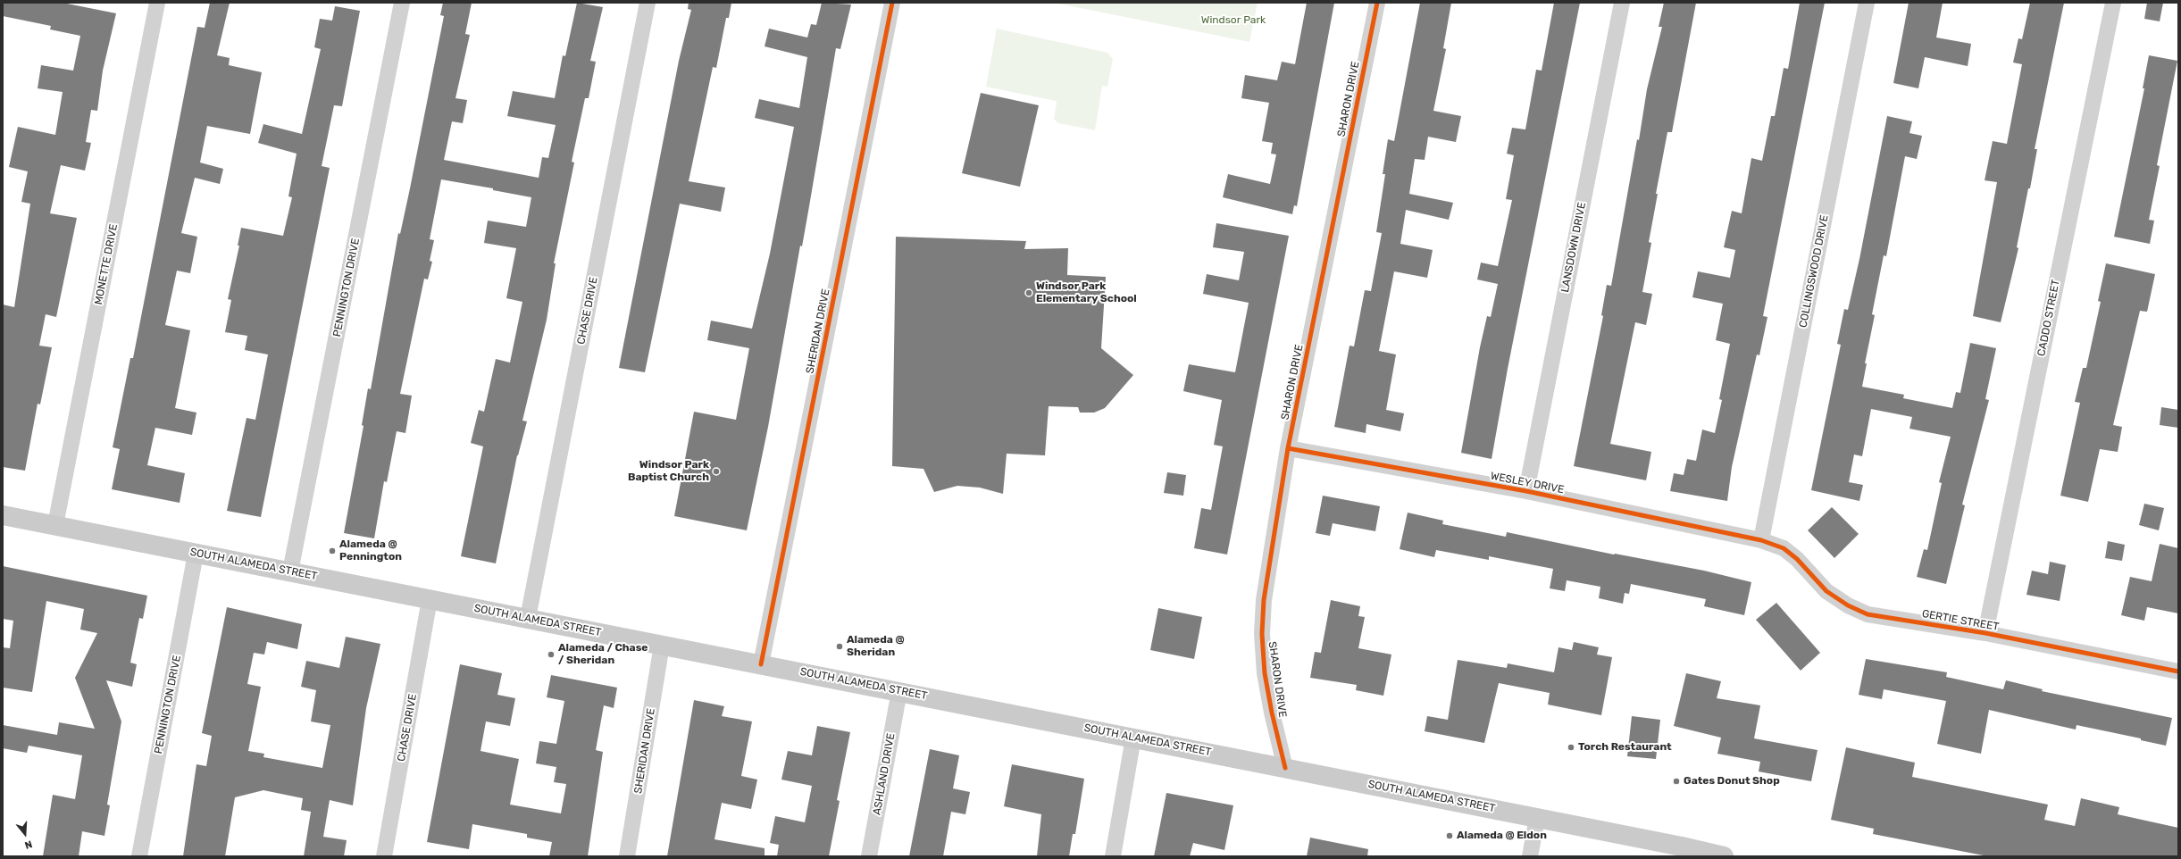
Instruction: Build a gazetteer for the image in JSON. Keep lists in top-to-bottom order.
{
  "streets": {
    "main road": ["SOUTH ALAMEDA STREET"],
    "street": [
      "SHARON DRIVE",
      "LANSDOWN DRIVE",
      "MONETTE DRIVE",
      "COLLINGSWOOD DRIVE",
      "PENNINGTON DRIVE",
      "CHASE DRIVE",
      "CADDO STREET",
      "SHERIDAN DRIVE",
      "WESLEY DRIVE",
      "GERTIE STREET",
      "ASHLAND DRIVE"
    ]
  },
  "crossings": [
    ["SHARON DRIVE", "WESLEY DRIVE"],
    ["SHARON DRIVE", "SOUTH ALAMEDA STREET"],
    ["LANSDOWN DRIVE", "WESLEY DRIVE"],
    ["MONETTE DRIVE", "SOUTH ALAMEDA STREET"],
    ["COLLINGSWOOD DRIVE", "WESLEY DRIVE"],
    ["COLLINGSWOOD DRIVE", "GERTIE STREET"],
    ["PENNINGTON DRIVE", "SOUTH ALAMEDA STREET"],
    ["CHASE DRIVE", "SOUTH ALAMEDA STREET"],
    ["CADDO STREET", "GERTIE STREET"],
    ["SHERIDAN DRIVE", "SOUTH ALAMEDA STREET"],
    ["WESLEY DRIVE", "GERTIE STREET"],
    ["SOUTH ALAMEDA STREET", "ASHLAND DRIVE"]
  ],
  "parks": ["Windsor Park"],
  "places": [
    "Windsor Park Elementary School",
    "Windsor Park Baptist Church",
    "Alameda @ Pennington",
    "Alameda @ Sheridan",
    "Alameda / Chase / Sheridan",
    "Torch Restaurant",
    "Gates Donut Shop",
    "Alameda @ Eldon"
  ],
  "north": "bottom"
}
